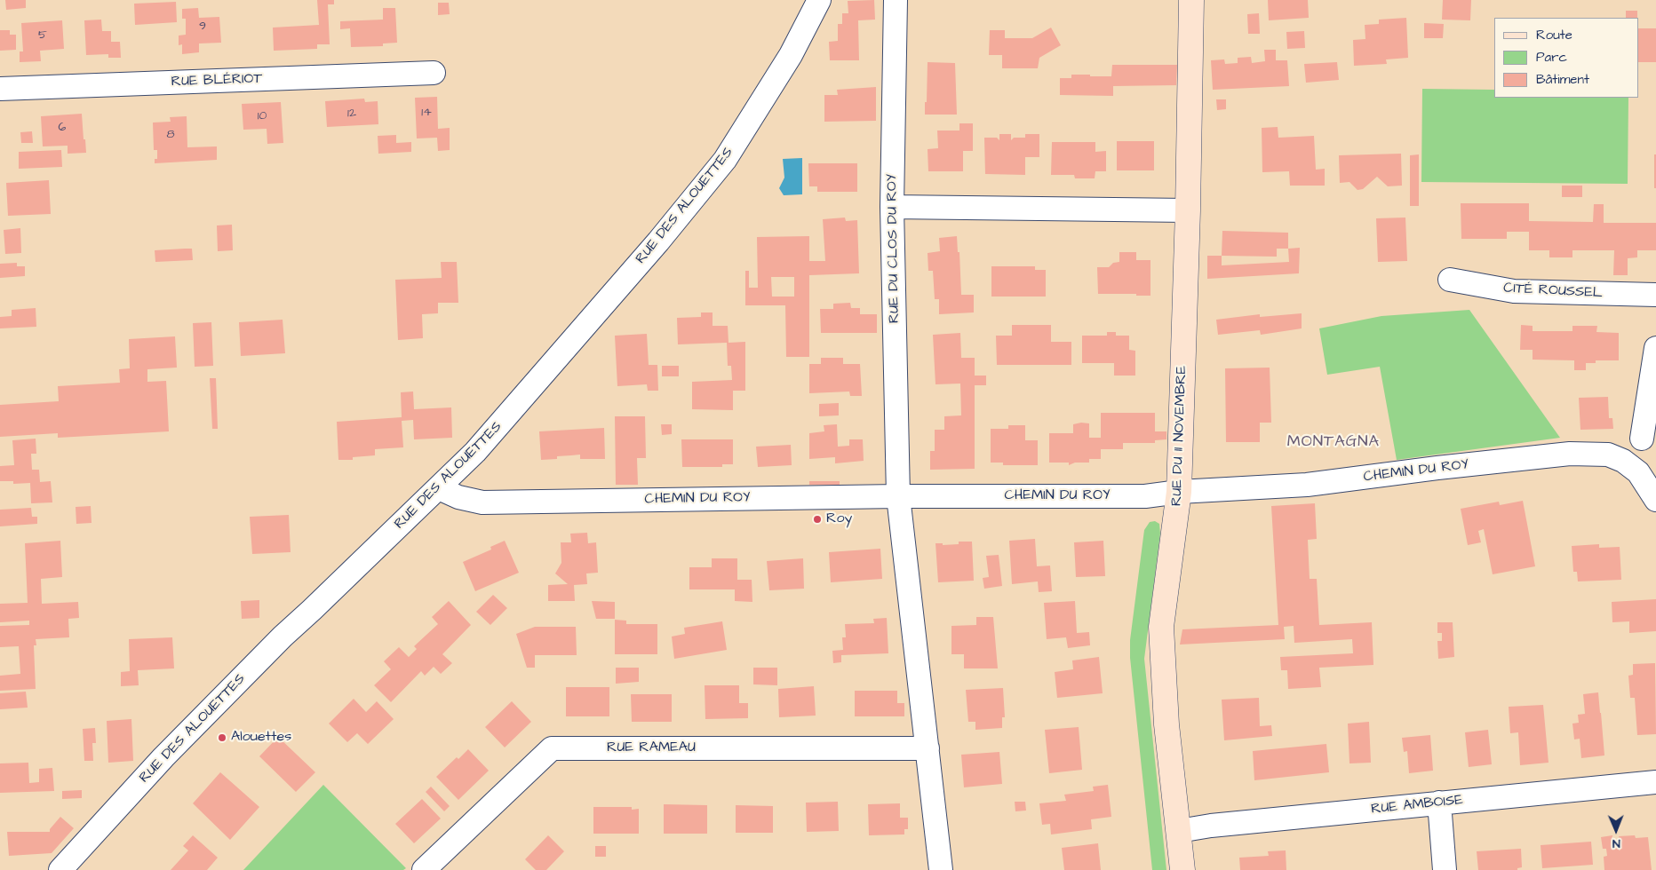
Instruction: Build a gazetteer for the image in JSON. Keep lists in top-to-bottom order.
{
  "streets": {
    "street": [
      "RUE BLÉRIOT",
      "RUE DES ALOUETTES",
      "RUE DU CLOS DU ROY",
      "CITÉ ROUSSEL",
      "RUE DU 11 NOVEMBRE",
      "CHEMIN DU ROY",
      "RUE RAMEAU",
      "RUE AMBOISE"
    ]
  },
  "crossings": [
    ["RUE DES ALOUETTES", "CHEMIN DU ROY"],
    ["RUE DU CLOS DU ROY", "CHEMIN DU ROY"],
    ["RUE DU 11 NOVEMBRE", "CHEMIN DU ROY"],
    ["RUE DU 11 NOVEMBRE", "RUE AMBOISE"]
  ],
  "districts": ["MONTAGNA"],
  "places": ["Roy", "Alouettes"],
  "house_numbers": [
    "9",
    "5",
    "14",
    "12",
    "10",
    "6",
    "8"
  ],
  "legend": ["Route", "Parc", "Bâtiment"],
  "north": "bottom"
}
